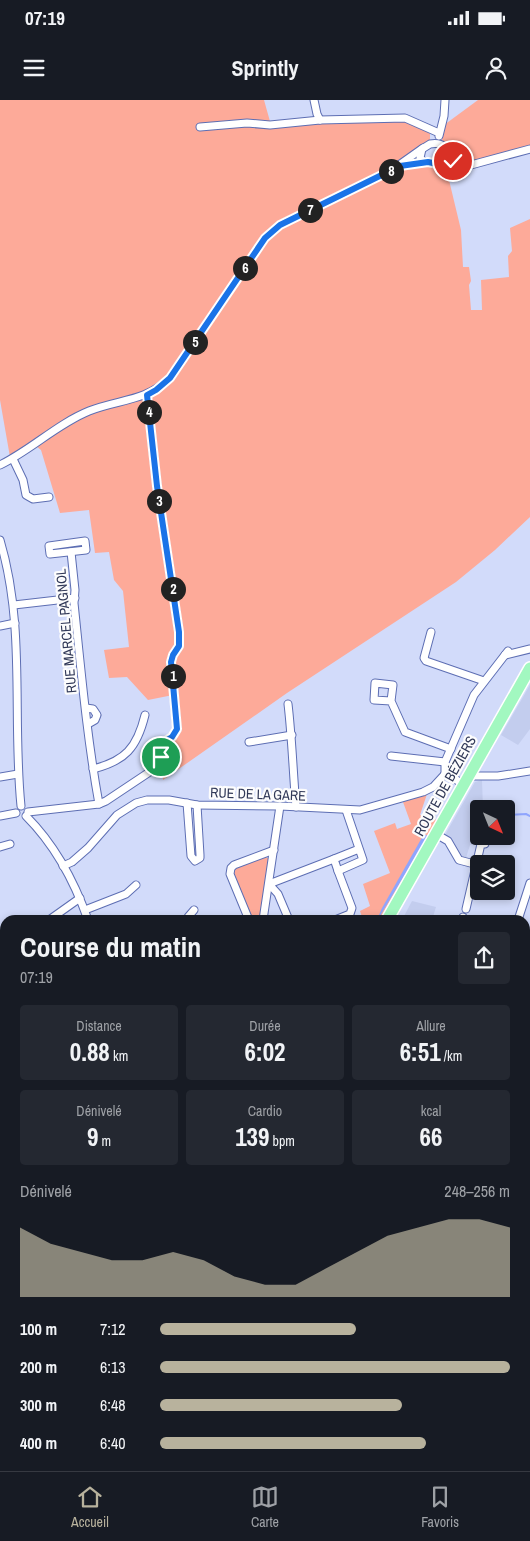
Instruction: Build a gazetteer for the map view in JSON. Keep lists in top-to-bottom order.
{
  "streets": {
    "main road": ["ROUTE DE BÉZIERS"],
    "street": ["RUE MARCEL PAGNOL", "RUE DE LA GARE"]
  },
  "north": "bottom right",
  "page": {
    "status": "07:19",
    "header": "Sprintly",
    "pins": [
      "8",
      "7",
      "6",
      "5",
      "4",
      "3",
      "2",
      "1"
    ],
    "heading": ["Course du matin", "07:19"],
    "stats": [
      ["Distance", "0.88 km"],
      ["Durée", "6:02"],
      ["Allure", "6:51 /km"],
      ["Dénivelé", "9 m"],
      ["Cardio", "139 bpm"],
      ["kcal", "66"]
    ],
    "chart": ["Dénivelé", "248–256 m"],
    "list": [
      {
        "name": "100 m",
        "note": "7:12"
      },
      {
        "name": "200 m",
        "note": "6:13"
      },
      {
        "name": "300 m",
        "note": "6:48"
      },
      {
        "name": "400 m",
        "note": "6:40"
      }
    ],
    "tabs": ["Accueil", "Carte", "Favoris"]
  }
}
